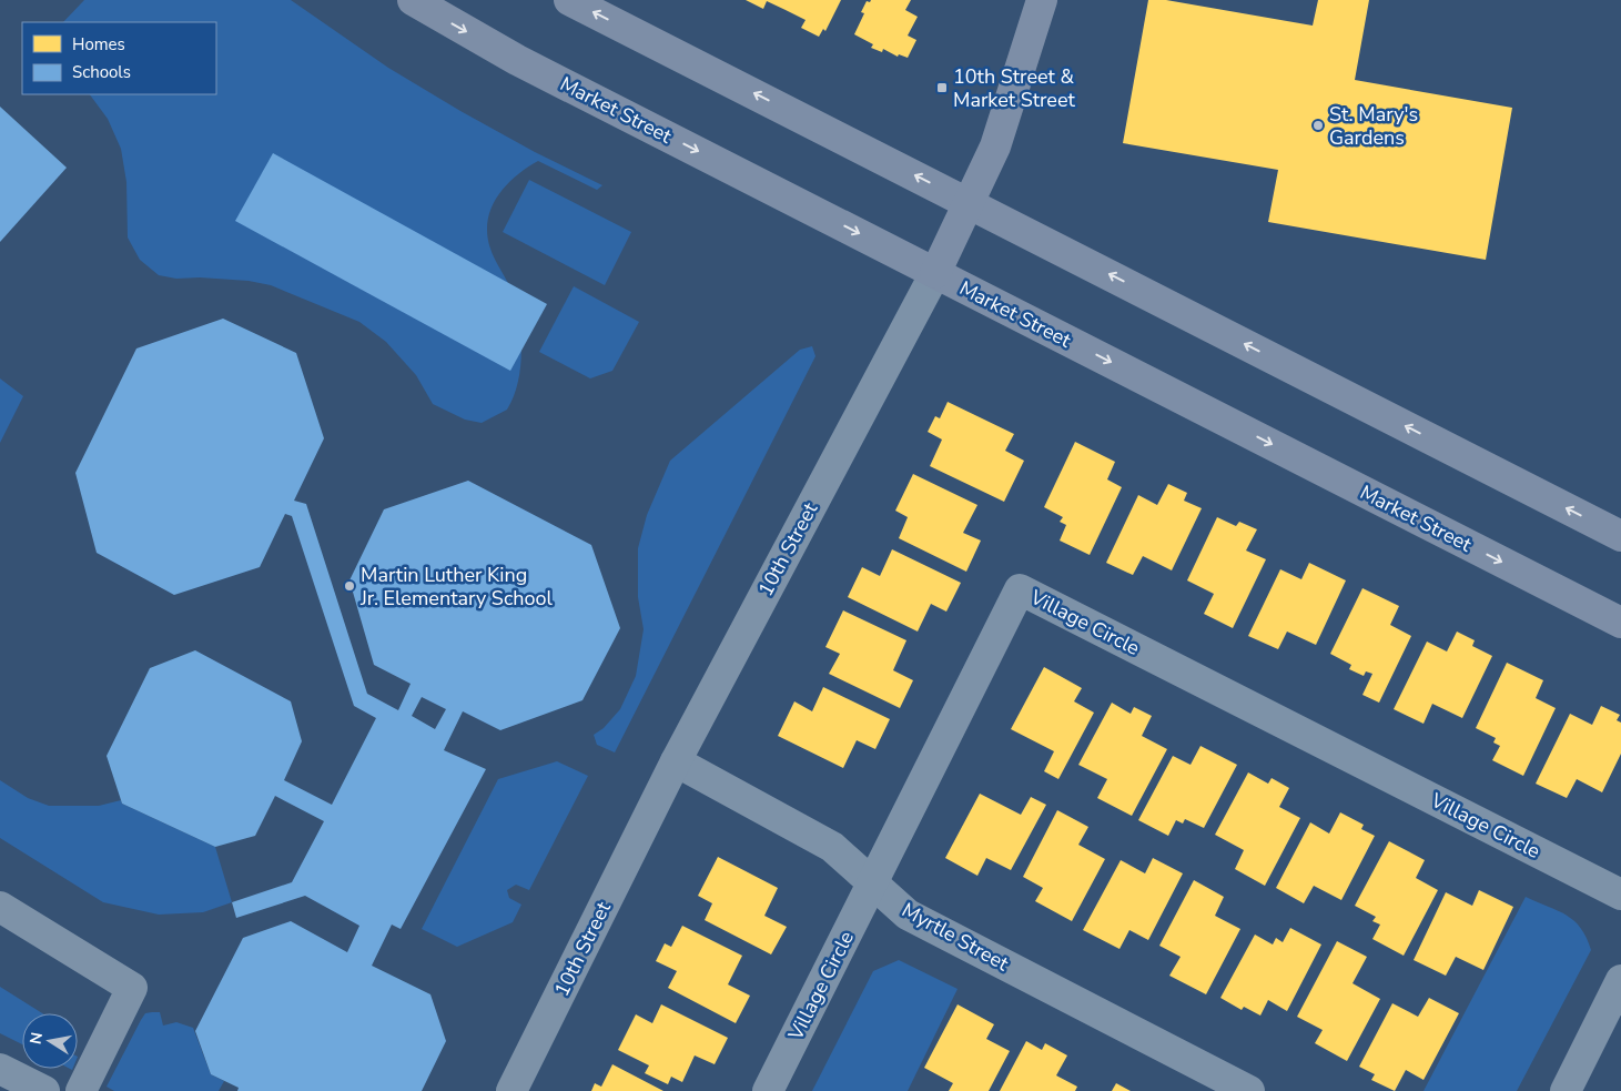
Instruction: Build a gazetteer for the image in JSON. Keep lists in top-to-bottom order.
{
  "streets": {
    "main road": ["Market Street", "10th Street"],
    "street": ["Village Circle", "Myrtle Street"]
  },
  "crossings": [
    ["Market Street", "10th Street"],
    ["10th Street", "Myrtle Street"],
    ["Village Circle", "Myrtle Street"]
  ],
  "places": {
    "transit": ["10th Street & Market Street"],
    "other": ["St. Mary's Gardens", "Martin Luther King Jr. Elementary School"]
  },
  "legend": ["Homes", "Schools"],
  "north": "left"
}
